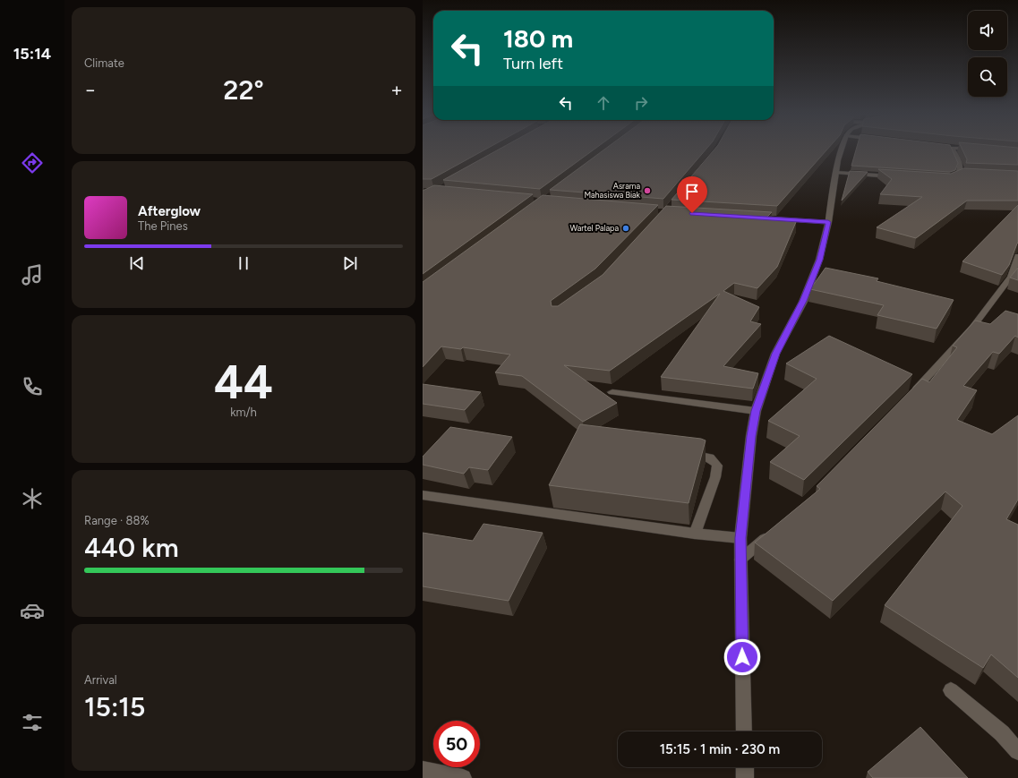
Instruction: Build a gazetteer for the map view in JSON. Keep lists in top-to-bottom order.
{
  "places": ["Asrama Mahasiswa Biak", "Wartel Palapa"],
  "page": {
    "tabs": "15:14",
    "tile": [
      "Climate",
      ["44", "km/h"],
      ["Range · 88%", "440 km"],
      ["Arrival", "15:15"]
    ],
    "turn": ["180 m", "Turn left"],
    "heat": ["−", "22°", "+"],
    "song": ["Afterglow", "The Pines"],
    "limit": "50",
    "trip": "15:15 · 1 min · 230 m"
  }
}
